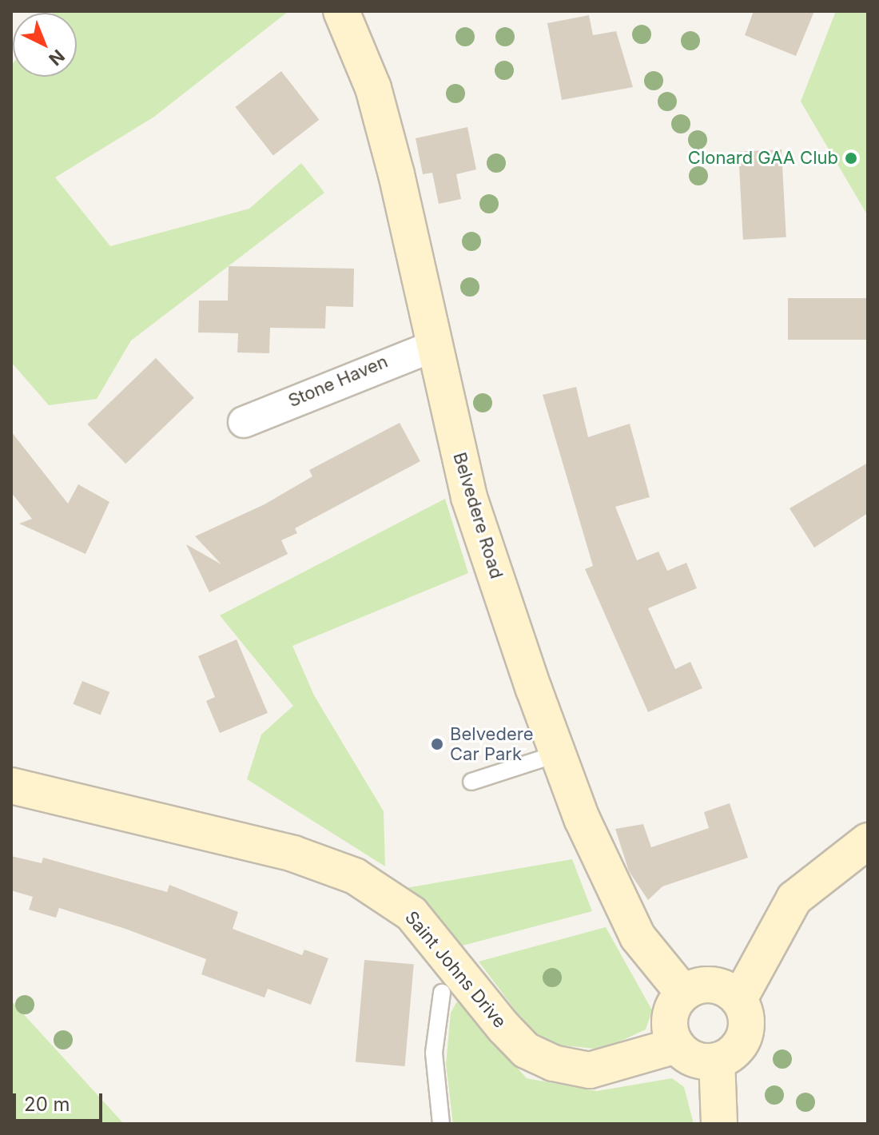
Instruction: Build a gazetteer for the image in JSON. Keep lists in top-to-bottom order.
{
  "streets": {
    "street": ["Stone Haven", "Belvedere Road", "Saint Johns Drive"]
  },
  "crossings": [
    ["Stone Haven", "Belvedere Road"],
    ["Belvedere Road", "Saint Johns Drive"]
  ],
  "places": ["Clonard GAA Club", "Belvedere Car Park"],
  "scale_bar": "20 m",
  "north": "bottom right"
}
